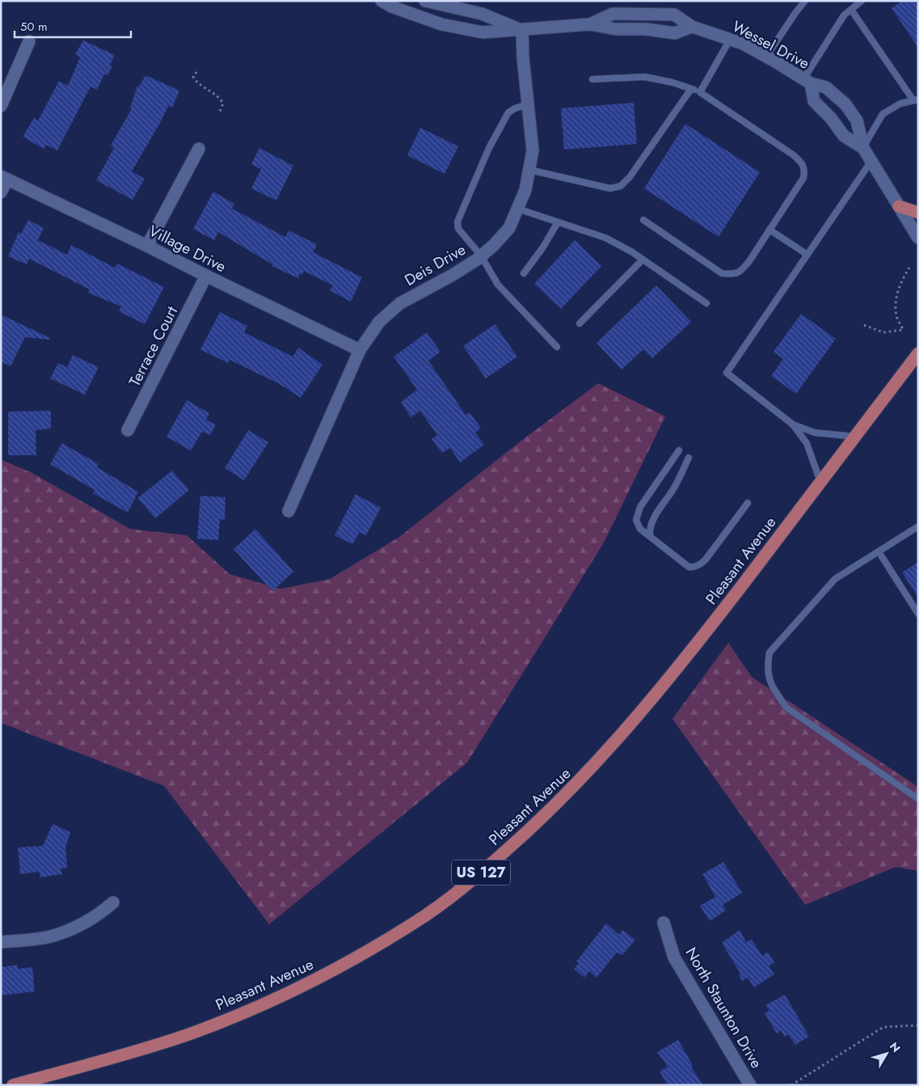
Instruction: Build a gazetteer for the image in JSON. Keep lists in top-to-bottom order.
{
  "streets": {
    "main road": ["Pleasant Avenue", "US 127"],
    "street": [
      "Wessel Drive",
      "Village Drive",
      "Deis Drive",
      "Terrace Court",
      "North Staunton Drive"
    ]
  },
  "crossings": [
    ["Wessel Drive", "Deis Drive"],
    ["Village Drive", "Deis Drive"],
    ["Village Drive", "Terrace Court"]
  ],
  "scale_bar": "50 m",
  "north": "top right"
}
